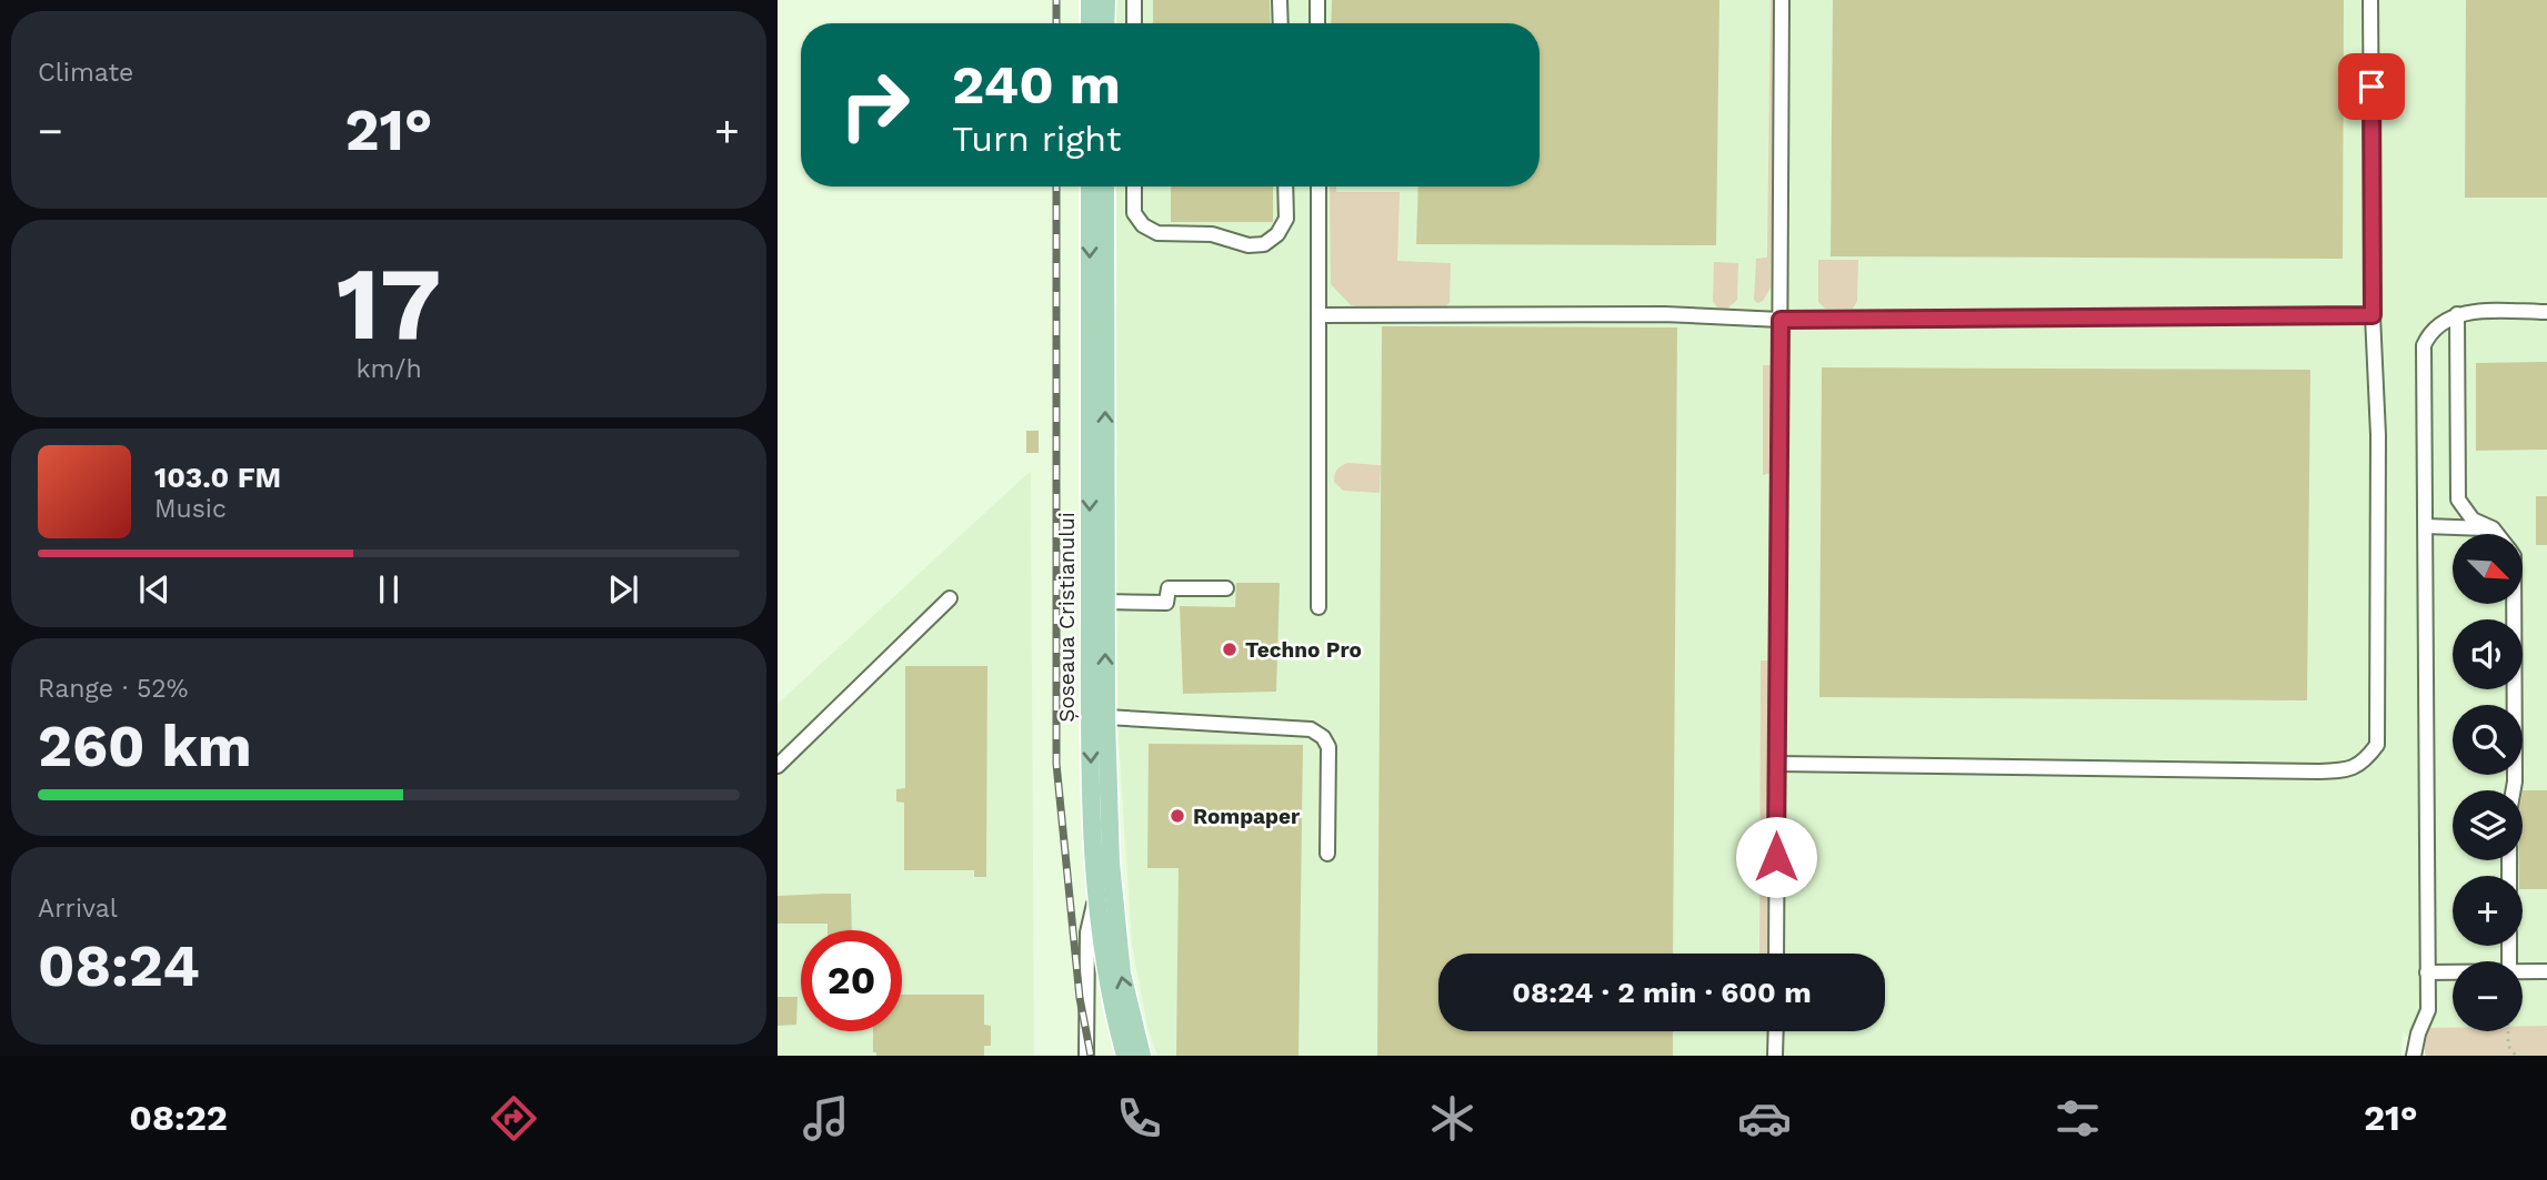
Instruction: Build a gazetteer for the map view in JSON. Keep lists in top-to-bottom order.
{
  "streets": {
    "main road": ["Șoseaua Cristianului"]
  },
  "places": ["Techno Pro", "Rompaper"],
  "north": "bottom right",
  "page": {
    "tile": [
      "Climate",
      ["17", "km/h"],
      ["Range · 52%", "260 km"],
      ["Arrival", "08:24"]
    ],
    "turn": ["240 m", "Turn right"],
    "heat": ["−", "21°", "+"],
    "song": ["103.0 FM", "Music"],
    "map_buttons": ["+", "−"],
    "limit": "20",
    "trip": "08:24 · 2 min · 600 m",
    "tabs": ["08:22", "21°"]
  }
}
